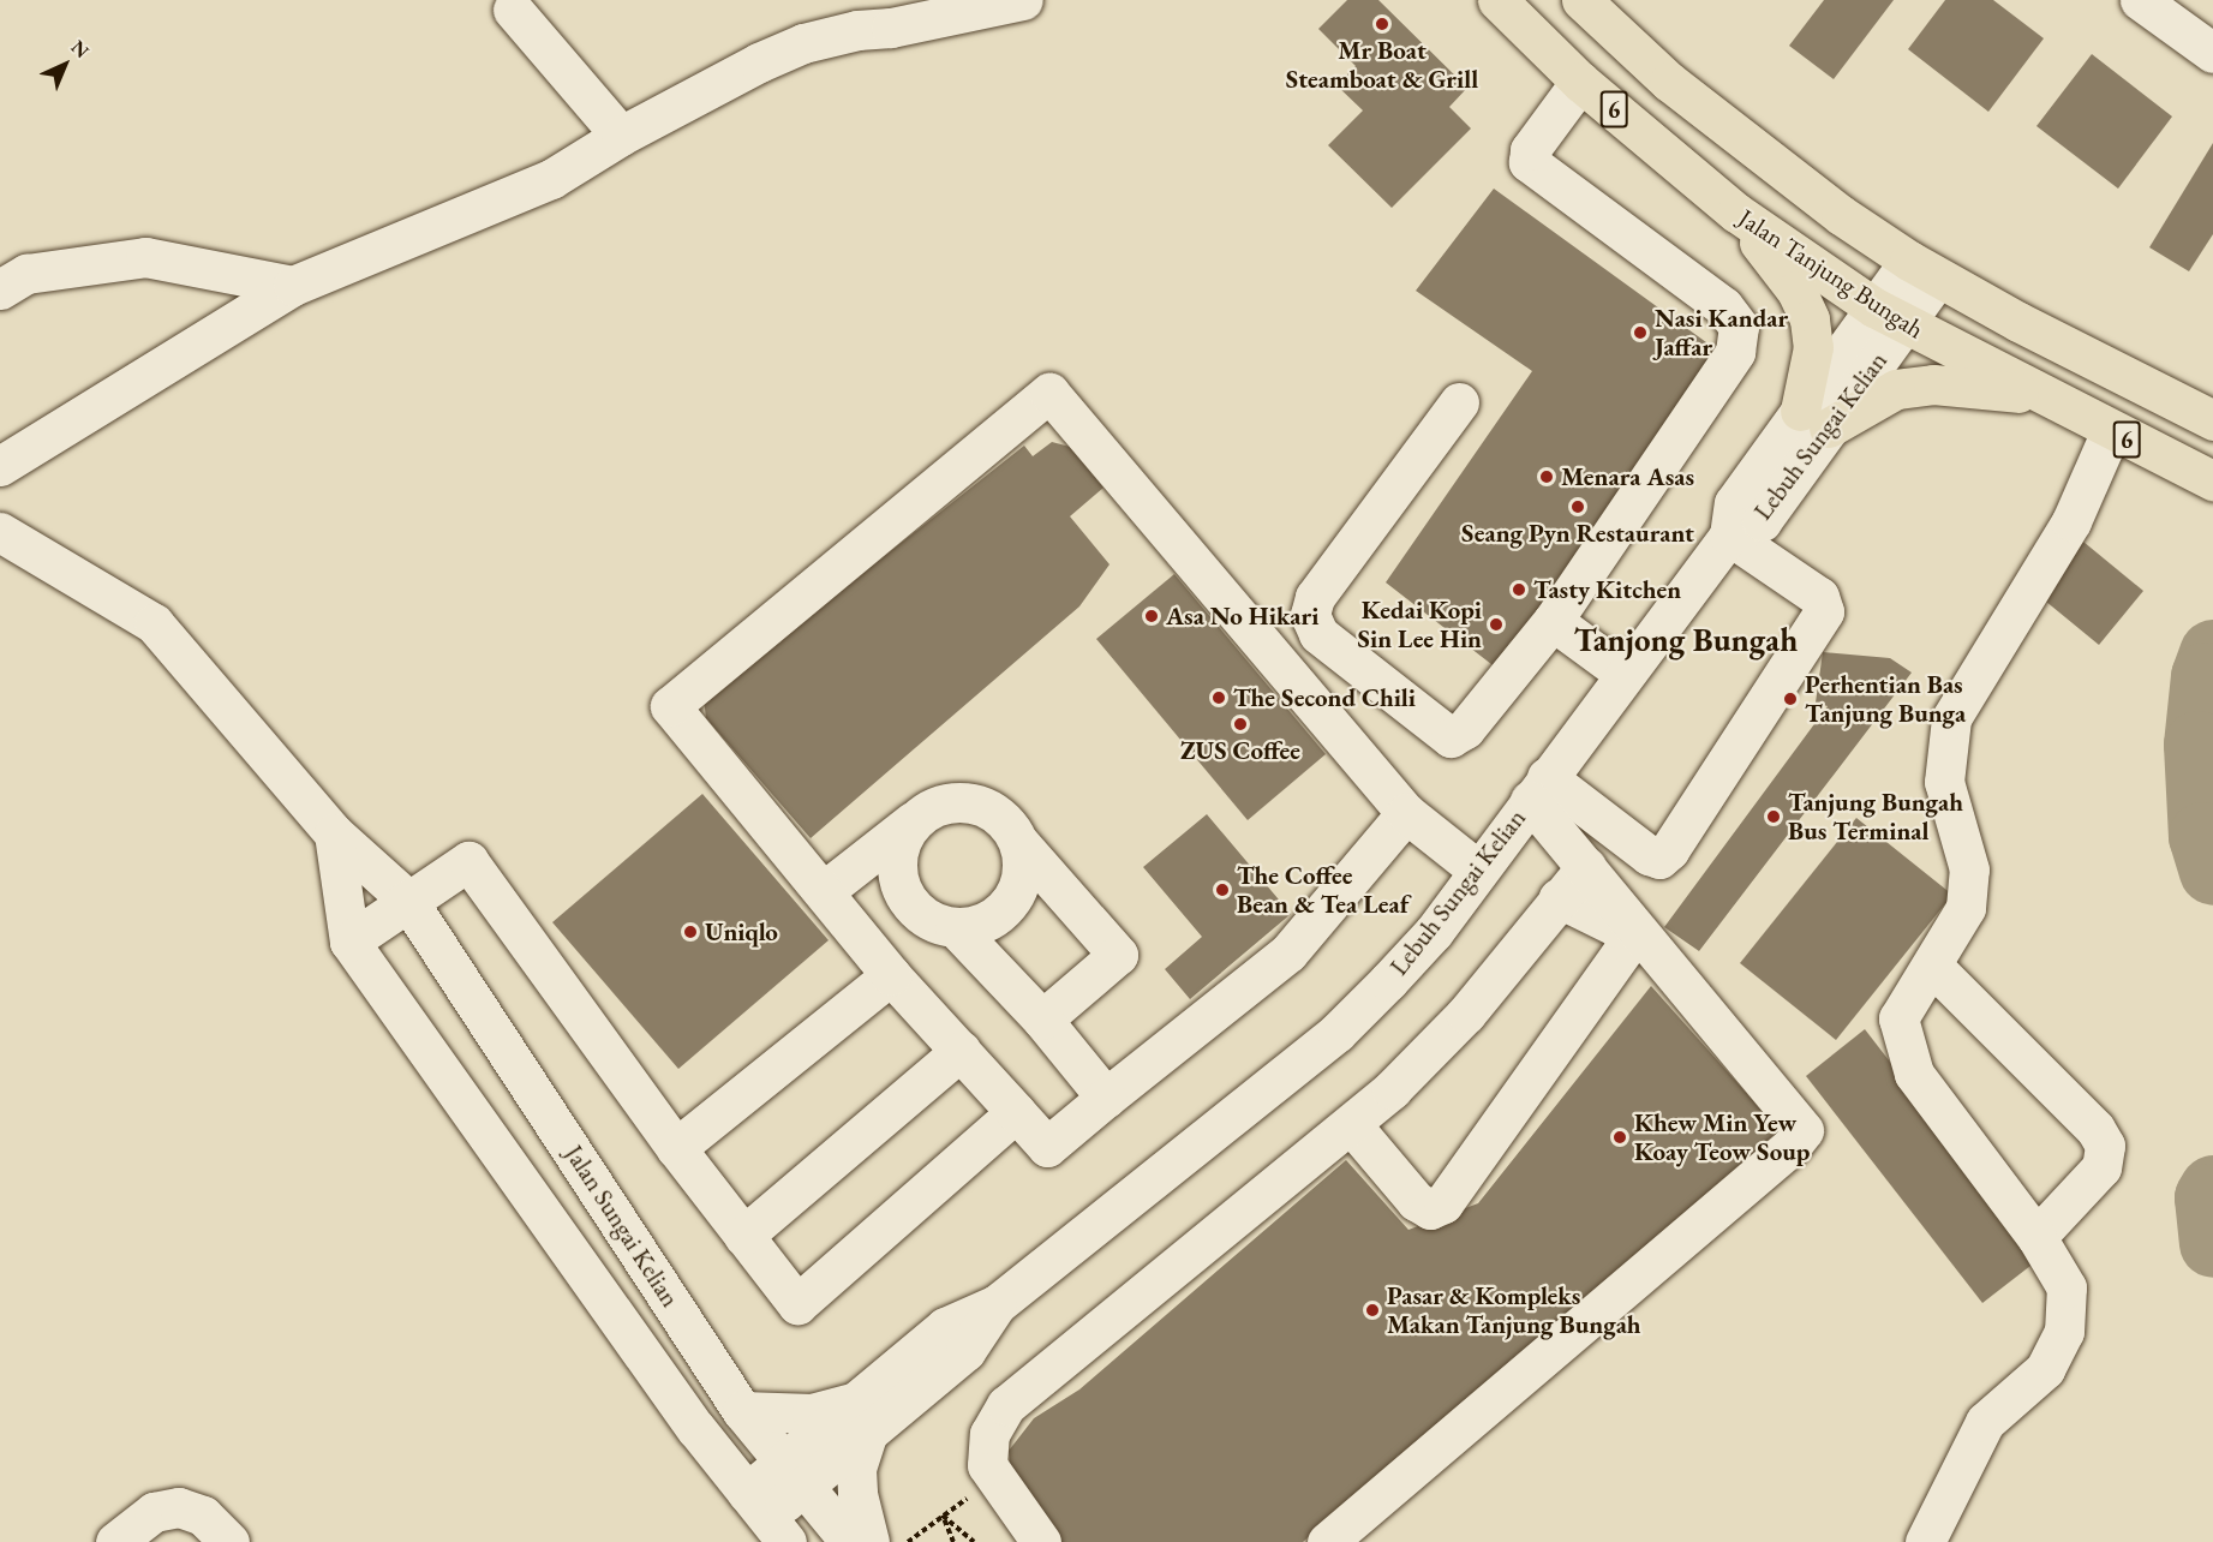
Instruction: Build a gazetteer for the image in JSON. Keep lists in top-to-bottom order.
{
  "streets": {
    "main road": ["6", "Jalan Tanjung Bungah"],
    "street": ["Lebuh Sungai Kelian", "Jalan Sungai Kelian"]
  },
  "crossings": [
    ["6", "Lebuh Sungai Kelian"],
    ["Jalan Tanjung Bungah", "Lebuh Sungai Kelian"],
    ["Lebuh Sungai Kelian", "Jalan Sungai Kelian"]
  ],
  "districts": ["Tanjong Bungah"],
  "places": [
    "Mr Boat Steamboat & Grill",
    "Nasi Kandar Jaffar",
    "Menara Asas",
    "Seang Pyn Restaurant",
    "Tasty Kitchen",
    "Asa No Hikari",
    "Kedai Kopi Sin Lee Hin",
    "The Second Chili",
    "Perhentian Bas Tanjung Bunga",
    "ZUS Coffee",
    "Tanjung Bungah Bus Terminal",
    "The Coffee Bean & Tea Leaf",
    "Uniqlo",
    "Khew Min Yew Koay Teow Soup",
    "Pasar & Kompleks Makan Tanjung Bungah"
  ],
  "north": "top right"
}
